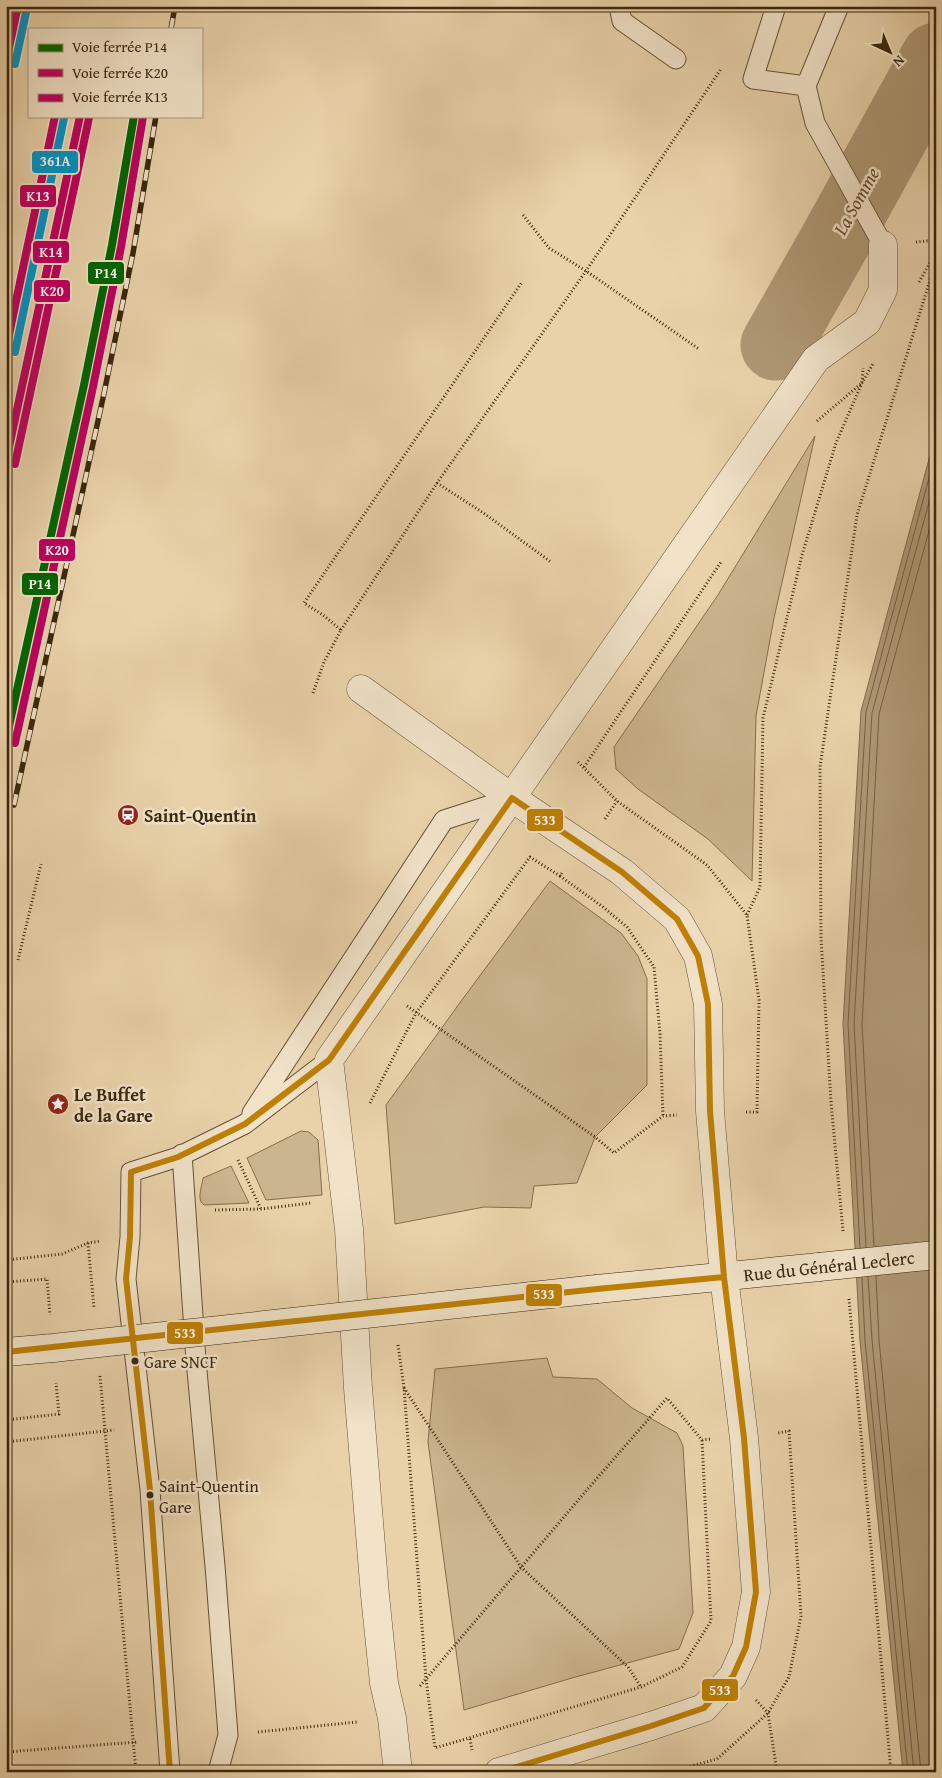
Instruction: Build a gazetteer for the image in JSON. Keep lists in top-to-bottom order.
{
  "streets": {
    "street": ["Rue du Général Leclerc"]
  },
  "water": ["La Somme"],
  "places": {
    "station": ["Saint-Quentin"],
    "place": ["Le Buffet de la Gare"],
    "other": ["Gare SNCF", "Saint-Quentin Gare"]
  },
  "lines": [
    "rail line K13",
    "transit line 361A",
    "rail line P14",
    "rail line K20",
    "transit line K14",
    "transit line 533"
  ],
  "legend": ["Voie ferrée P14", "Voie ferrée K20", "Voie ferrée K13"],
  "north": "bottom right"
}
